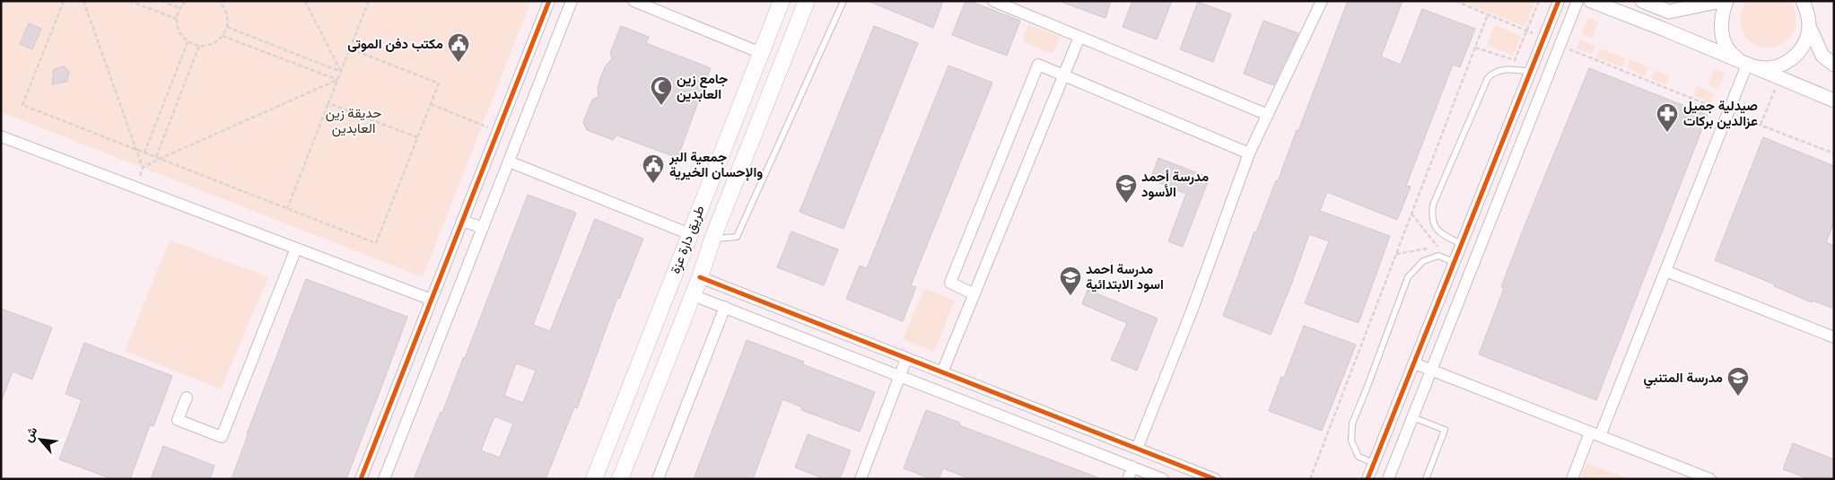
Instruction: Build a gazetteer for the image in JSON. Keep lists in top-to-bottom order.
{
  "streets": {
    "main road": ["طريق دارة عزة"]
  },
  "parks": ["حديقة زين العابدين"],
  "places": {
    "public building": ["مكتب دفن الموتى", "جمعية البر والإحسان الخيرية"],
    "mosque": ["جامع زين العابدين"],
    "pharmacy": ["صيدلية جميل عزالدين بركات"],
    "school or university": ["مدرسة أحمد الأسود", "مدرسة احمد اسود الابتدائية", "مدرسة المتنبي"]
  },
  "north": "top left"
}
